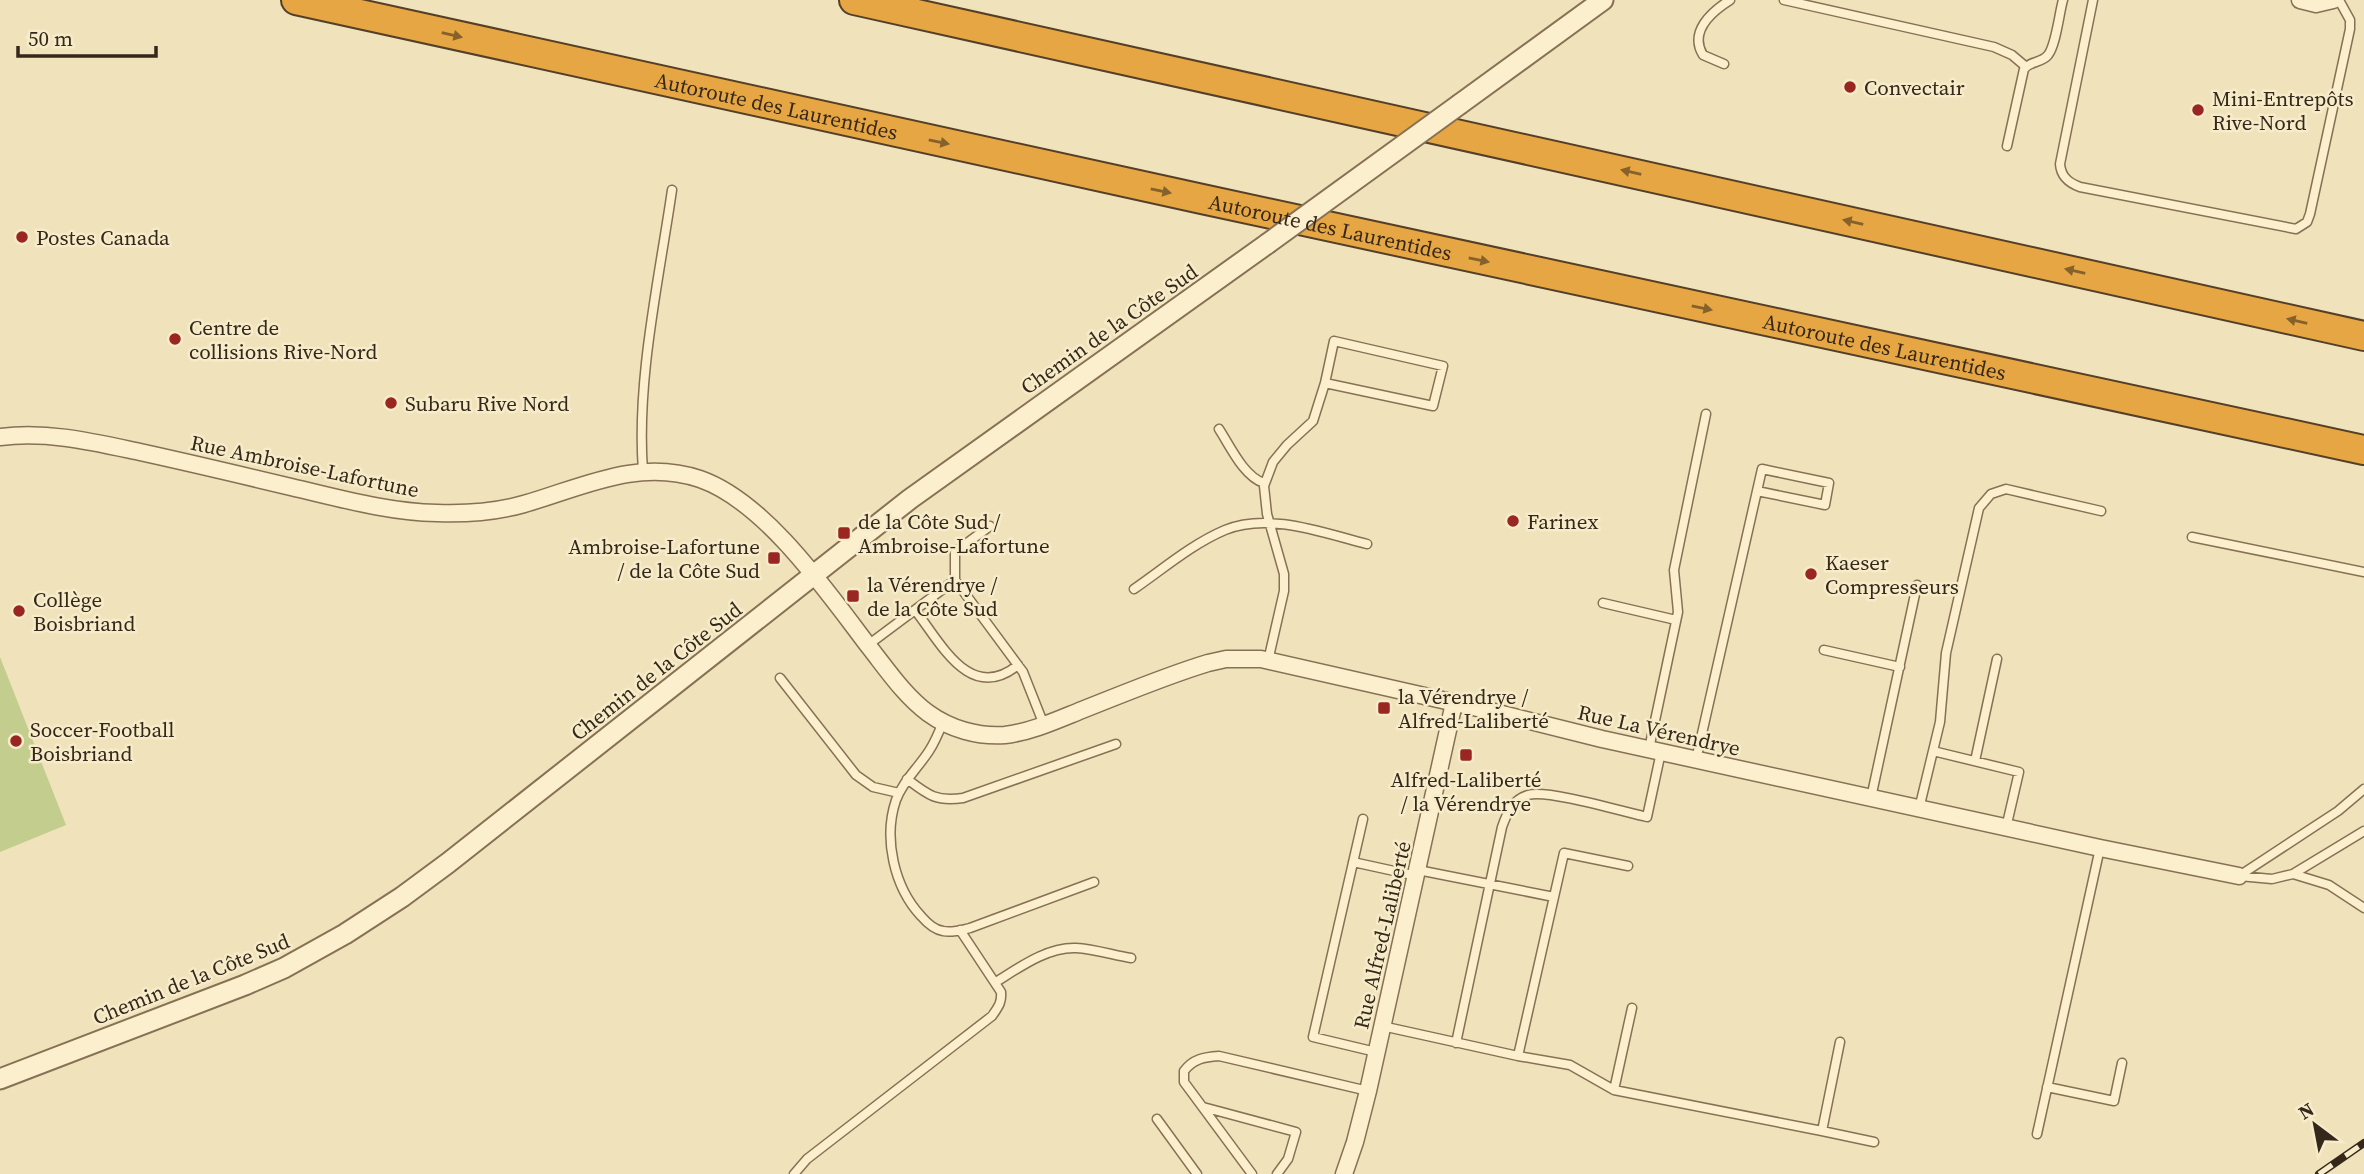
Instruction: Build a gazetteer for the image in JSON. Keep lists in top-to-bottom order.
{
  "streets": {
    "highway": ["Autoroute des Laurentides"],
    "street": [
      "Chemin de la Côte Sud",
      "Rue Ambroise-Lafortune",
      "Rue La Vérendrye",
      "Rue Alfred-Laliberté"
    ]
  },
  "crossings": [
    ["Chemin de la Côte Sud", "Rue Ambroise-Lafortune"],
    ["Chemin de la Côte Sud", "Rue La Vérendrye"],
    ["Rue Ambroise-Lafortune", "Rue La Vérendrye"],
    ["Rue La Vérendrye", "Rue Alfred-Laliberté"]
  ],
  "places": {
    "other": [
      "Convectair",
      "Mini-Entrepôts Rive-Nord",
      "Postes Canada",
      "Centre de collisions Rive-Nord",
      "Subaru Rive Nord",
      "Farinex",
      "Kaeser Compresseurs",
      "Collège Boisbriand",
      "Soccer-Football Boisbriand"
    ],
    "transit": [
      "de la Côte Sud / Ambroise-Lafortune",
      "Ambroise-Lafortune / de la Côte Sud",
      "la Vérendrye / de la Côte Sud",
      "la Vérendrye / Alfred-Laliberté",
      "Alfred-Laliberté / la Vérendrye"
    ]
  },
  "scale_bar": "50 m",
  "north": "top left"
}
